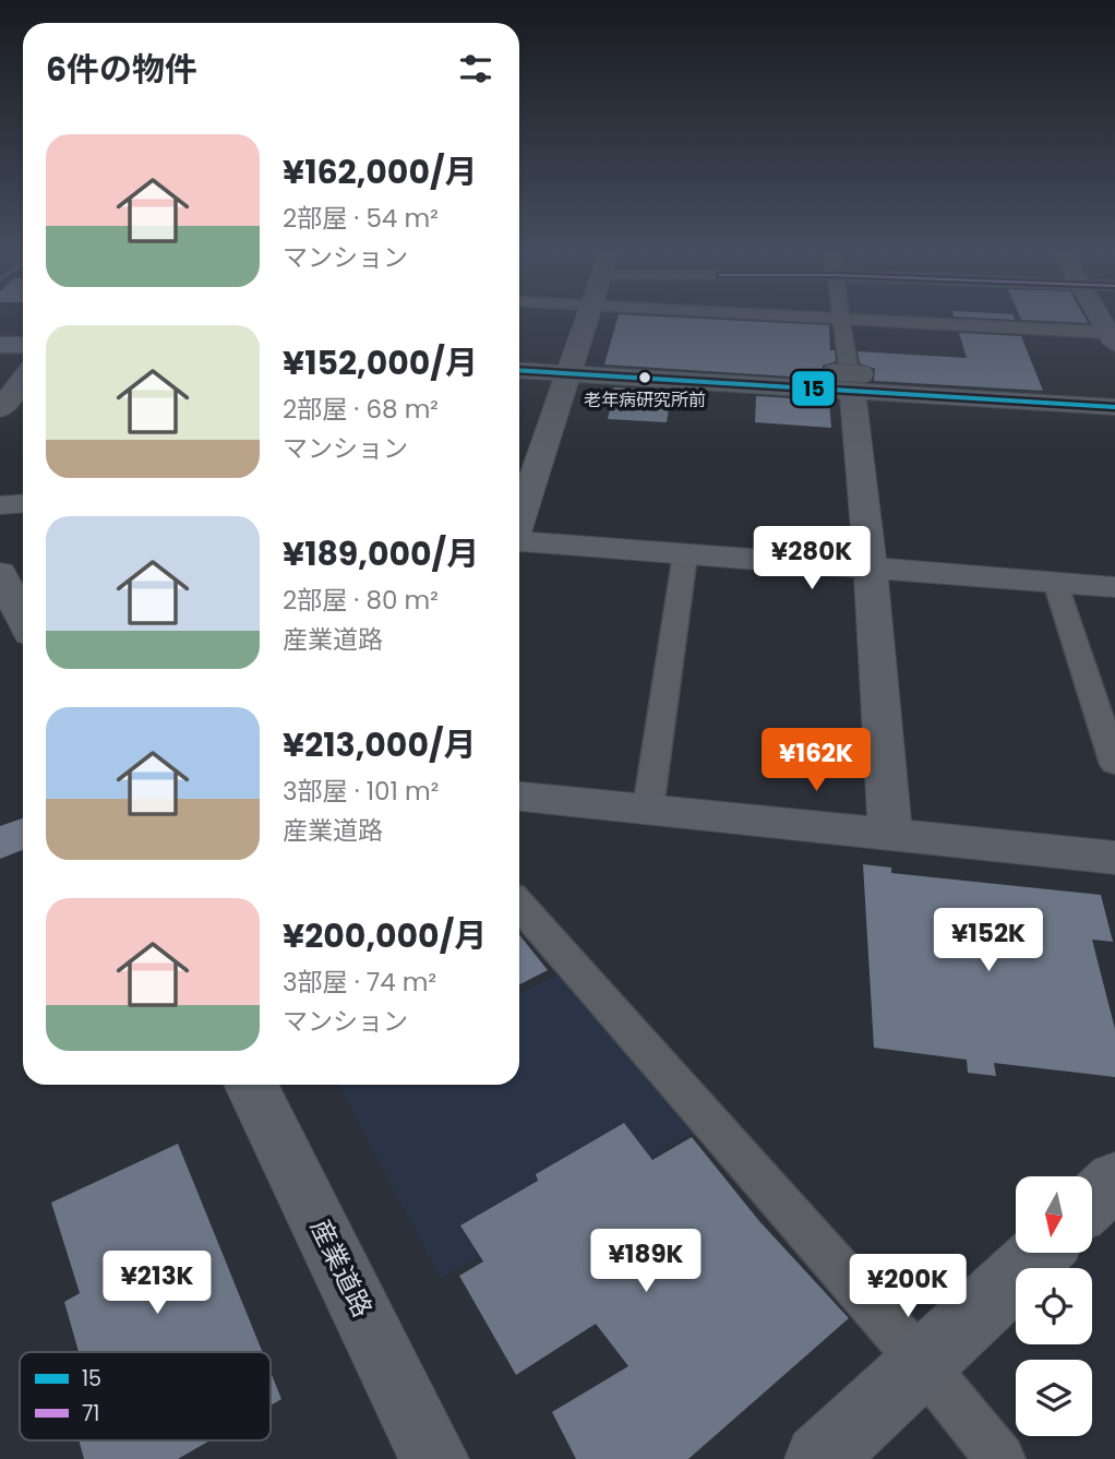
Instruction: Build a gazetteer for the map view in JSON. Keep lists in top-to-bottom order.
{
  "streets": {
    "street": ["産業道路"]
  },
  "places": ["老年病研究所前"],
  "lines": ["transit line 15"],
  "legend": ["15", "71"],
  "north": "bottom",
  "page": {
    "heading": "6件の物件",
    "list": [
      {
        "name": "¥162,000/月",
        "note": "2部屋 · 54 m² · マンション"
      },
      {
        "name": "¥152,000/月",
        "note": "2部屋 · 68 m² · マンション"
      },
      {
        "name": "¥189,000/月",
        "note": "2部屋 · 80 m² · 産業道路"
      },
      {
        "name": "¥213,000/月",
        "note": "3部屋 · 101 m² · 産業道路"
      },
      {
        "name": "¥200,000/月",
        "note": "3部屋 · 74 m² · マンション"
      }
    ],
    "price": [
      "¥280K",
      "¥162K",
      "¥152K",
      "¥189K",
      "¥213K",
      "¥200K"
    ]
  }
}
